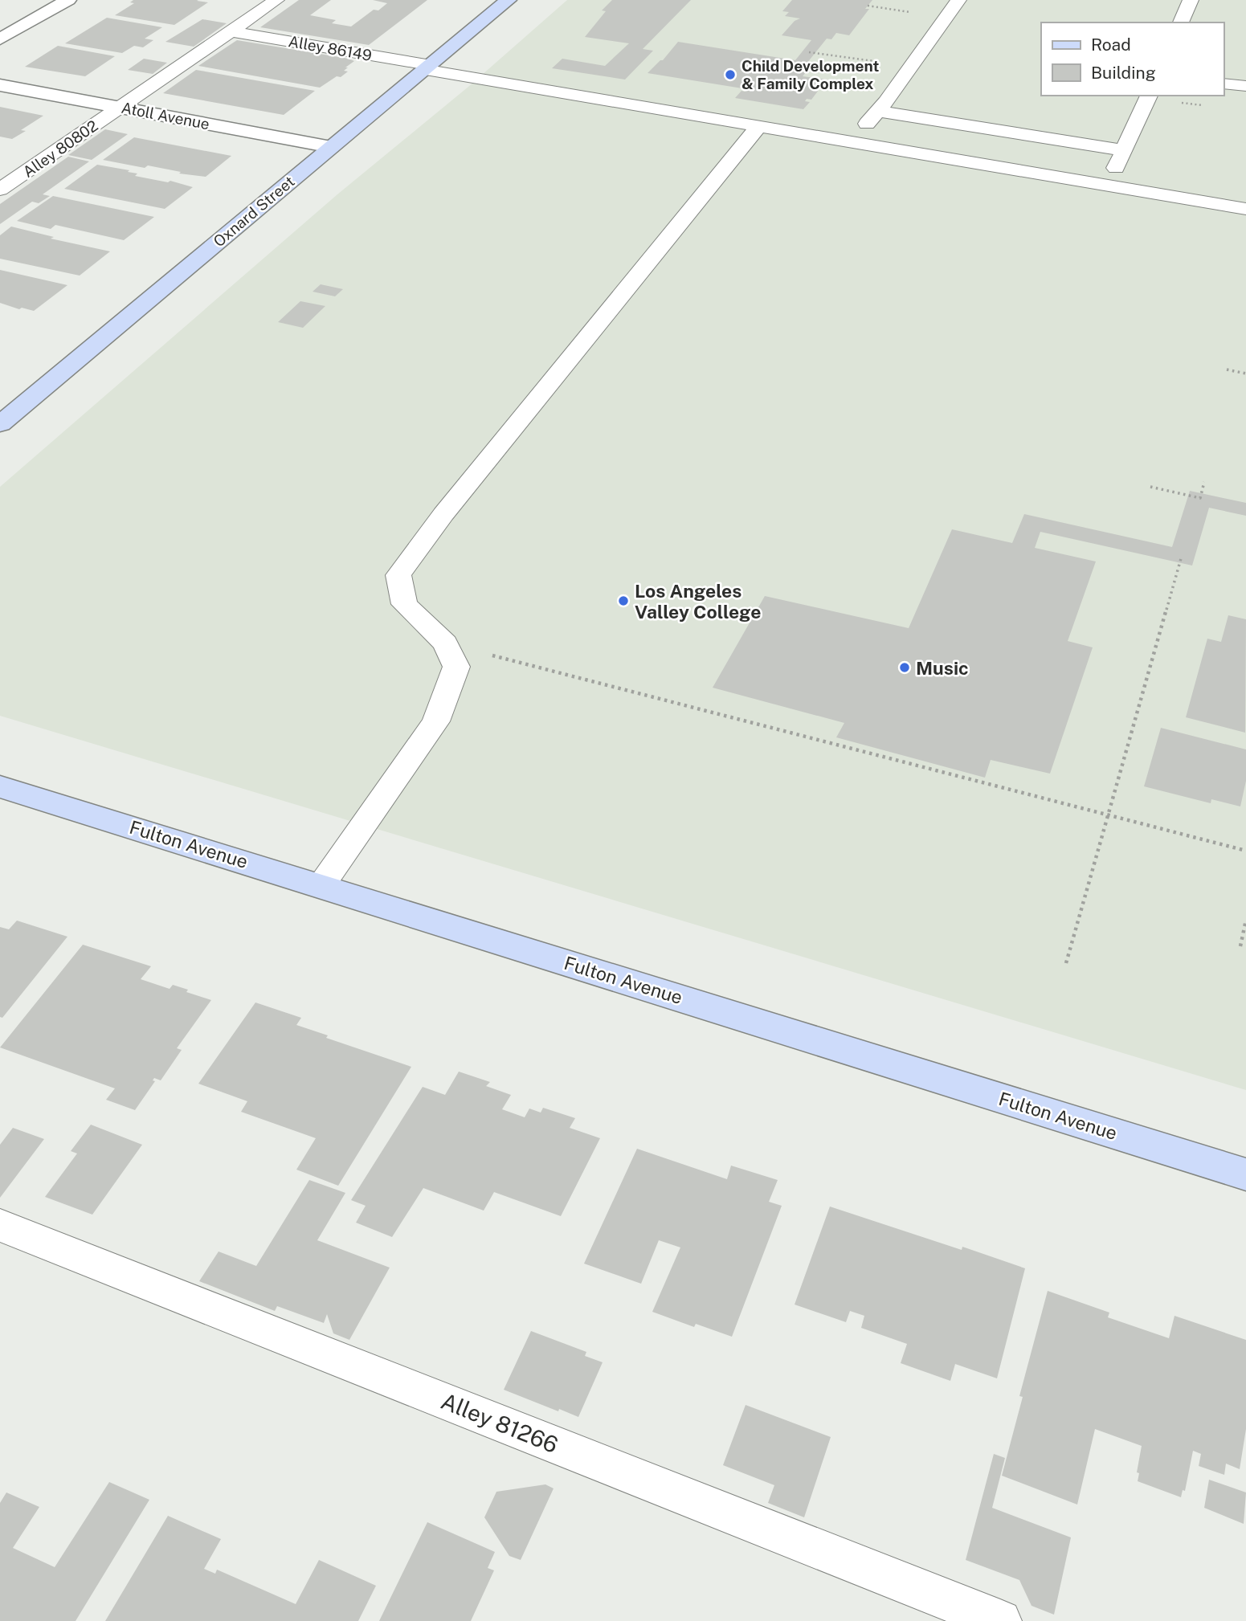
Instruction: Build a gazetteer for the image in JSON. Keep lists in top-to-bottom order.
{
  "streets": {
    "main road": ["Oxnard Street", "Fulton Avenue"],
    "street": ["Atoll Avenue"],
    "lane": ["Alley 86149", "Alley 80802", "Alley 81266"]
  },
  "crossings": [
    ["Alley 86149", "Alley 80802"],
    ["Alley 86149", "Oxnard Street"],
    ["Atoll Avenue", "Alley 80802"],
    ["Atoll Avenue", "Oxnard Street"]
  ],
  "places": ["Child Development & Family Complex", "Los Angeles Valley College", "Music"],
  "legend": ["Road", "Building"]
}
